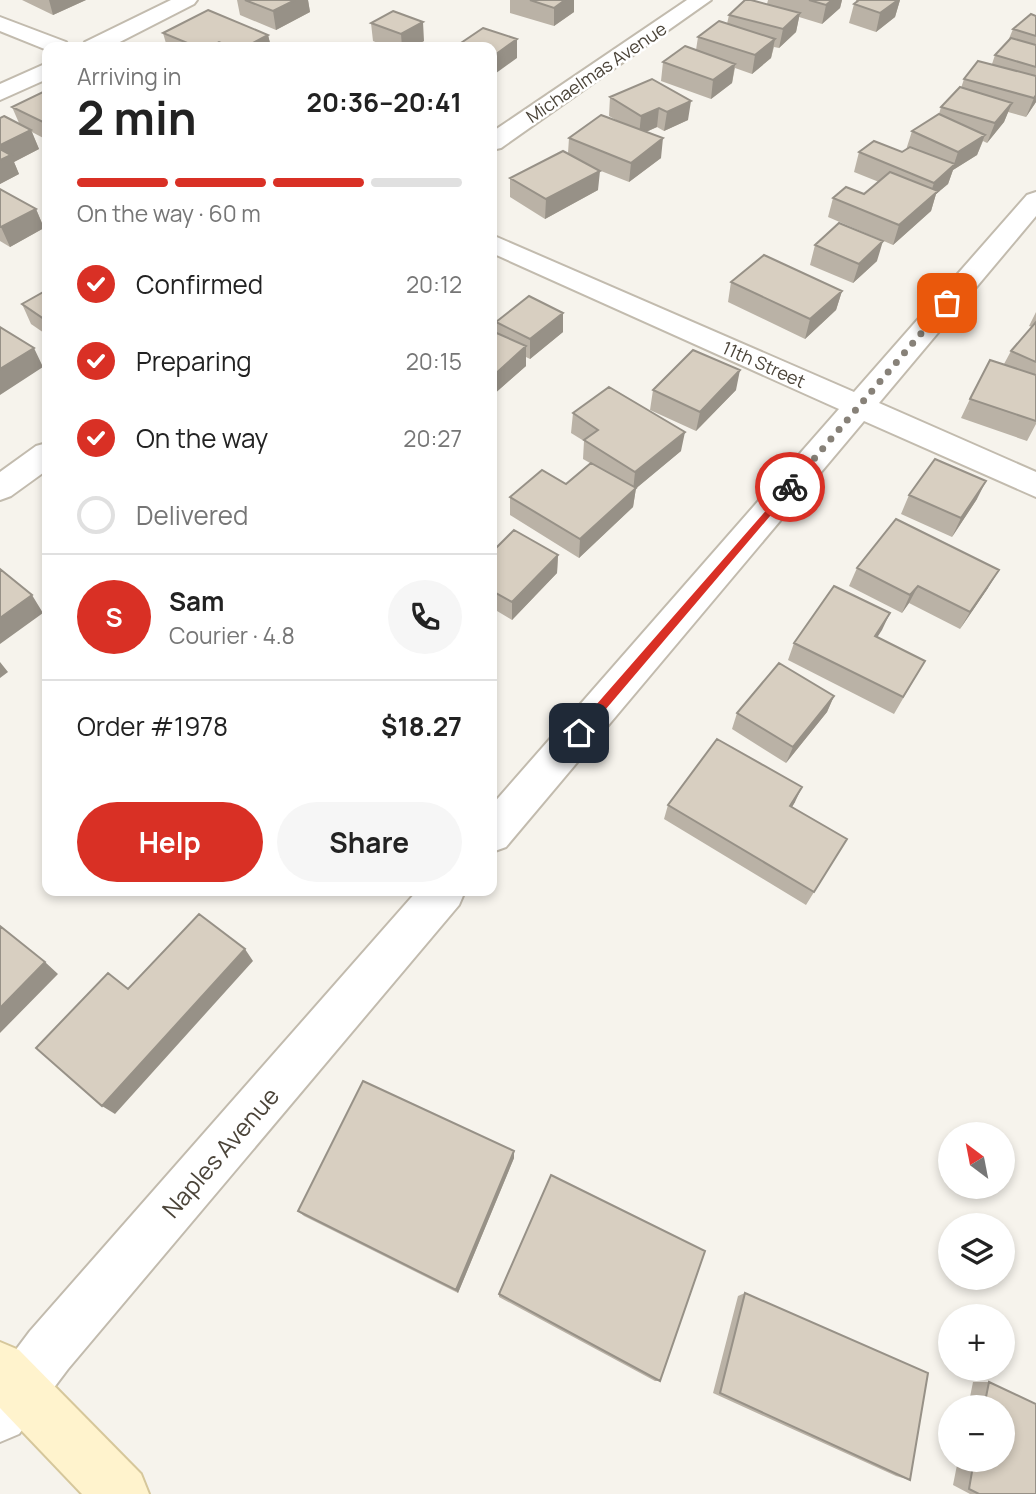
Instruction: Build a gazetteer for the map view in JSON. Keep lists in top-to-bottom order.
{
  "streets": {
    "street": ["Michaelmas Avenue", "11th Street", "Naples Avenue"]
  },
  "north": "top left",
  "page": {
    "heading": ["2 min", "Arriving in", "20:36–20:41"],
    "panel": [
      "Sam",
      "Courier · 4.8",
      "Order #1978",
      "$18.27"
    ],
    "bar": "On the way · 60 m",
    "list": [
      ["Confirmed", "20:12"],
      ["Preparing", "20:15"],
      ["On the way", "20:27"],
      "Delivered"
    ],
    "round": "S",
    "buttons": ["Help", "Share"],
    "map_buttons": ["+", "−"]
  }
}
